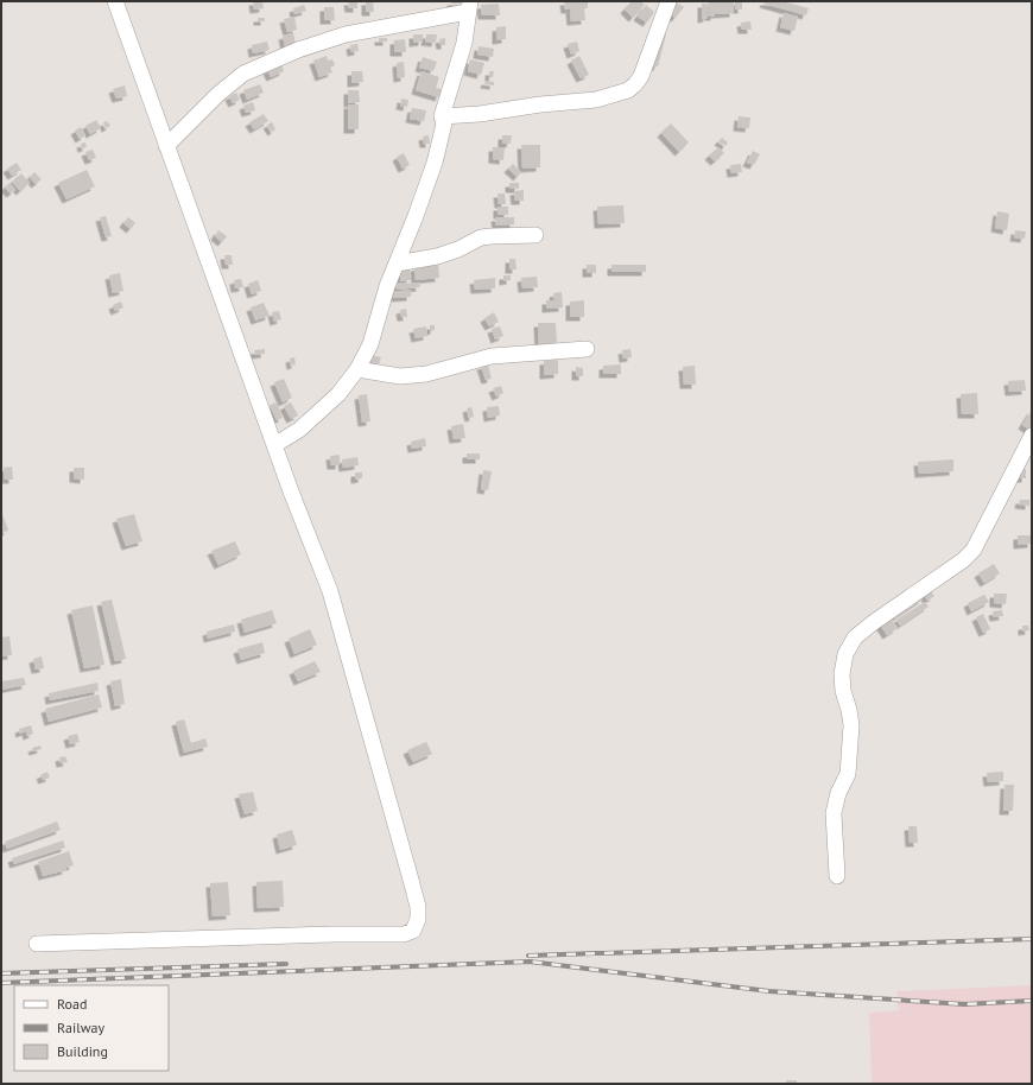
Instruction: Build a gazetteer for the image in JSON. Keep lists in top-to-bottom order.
{
  "legend": ["Road", "Railway", "Building"]
}
